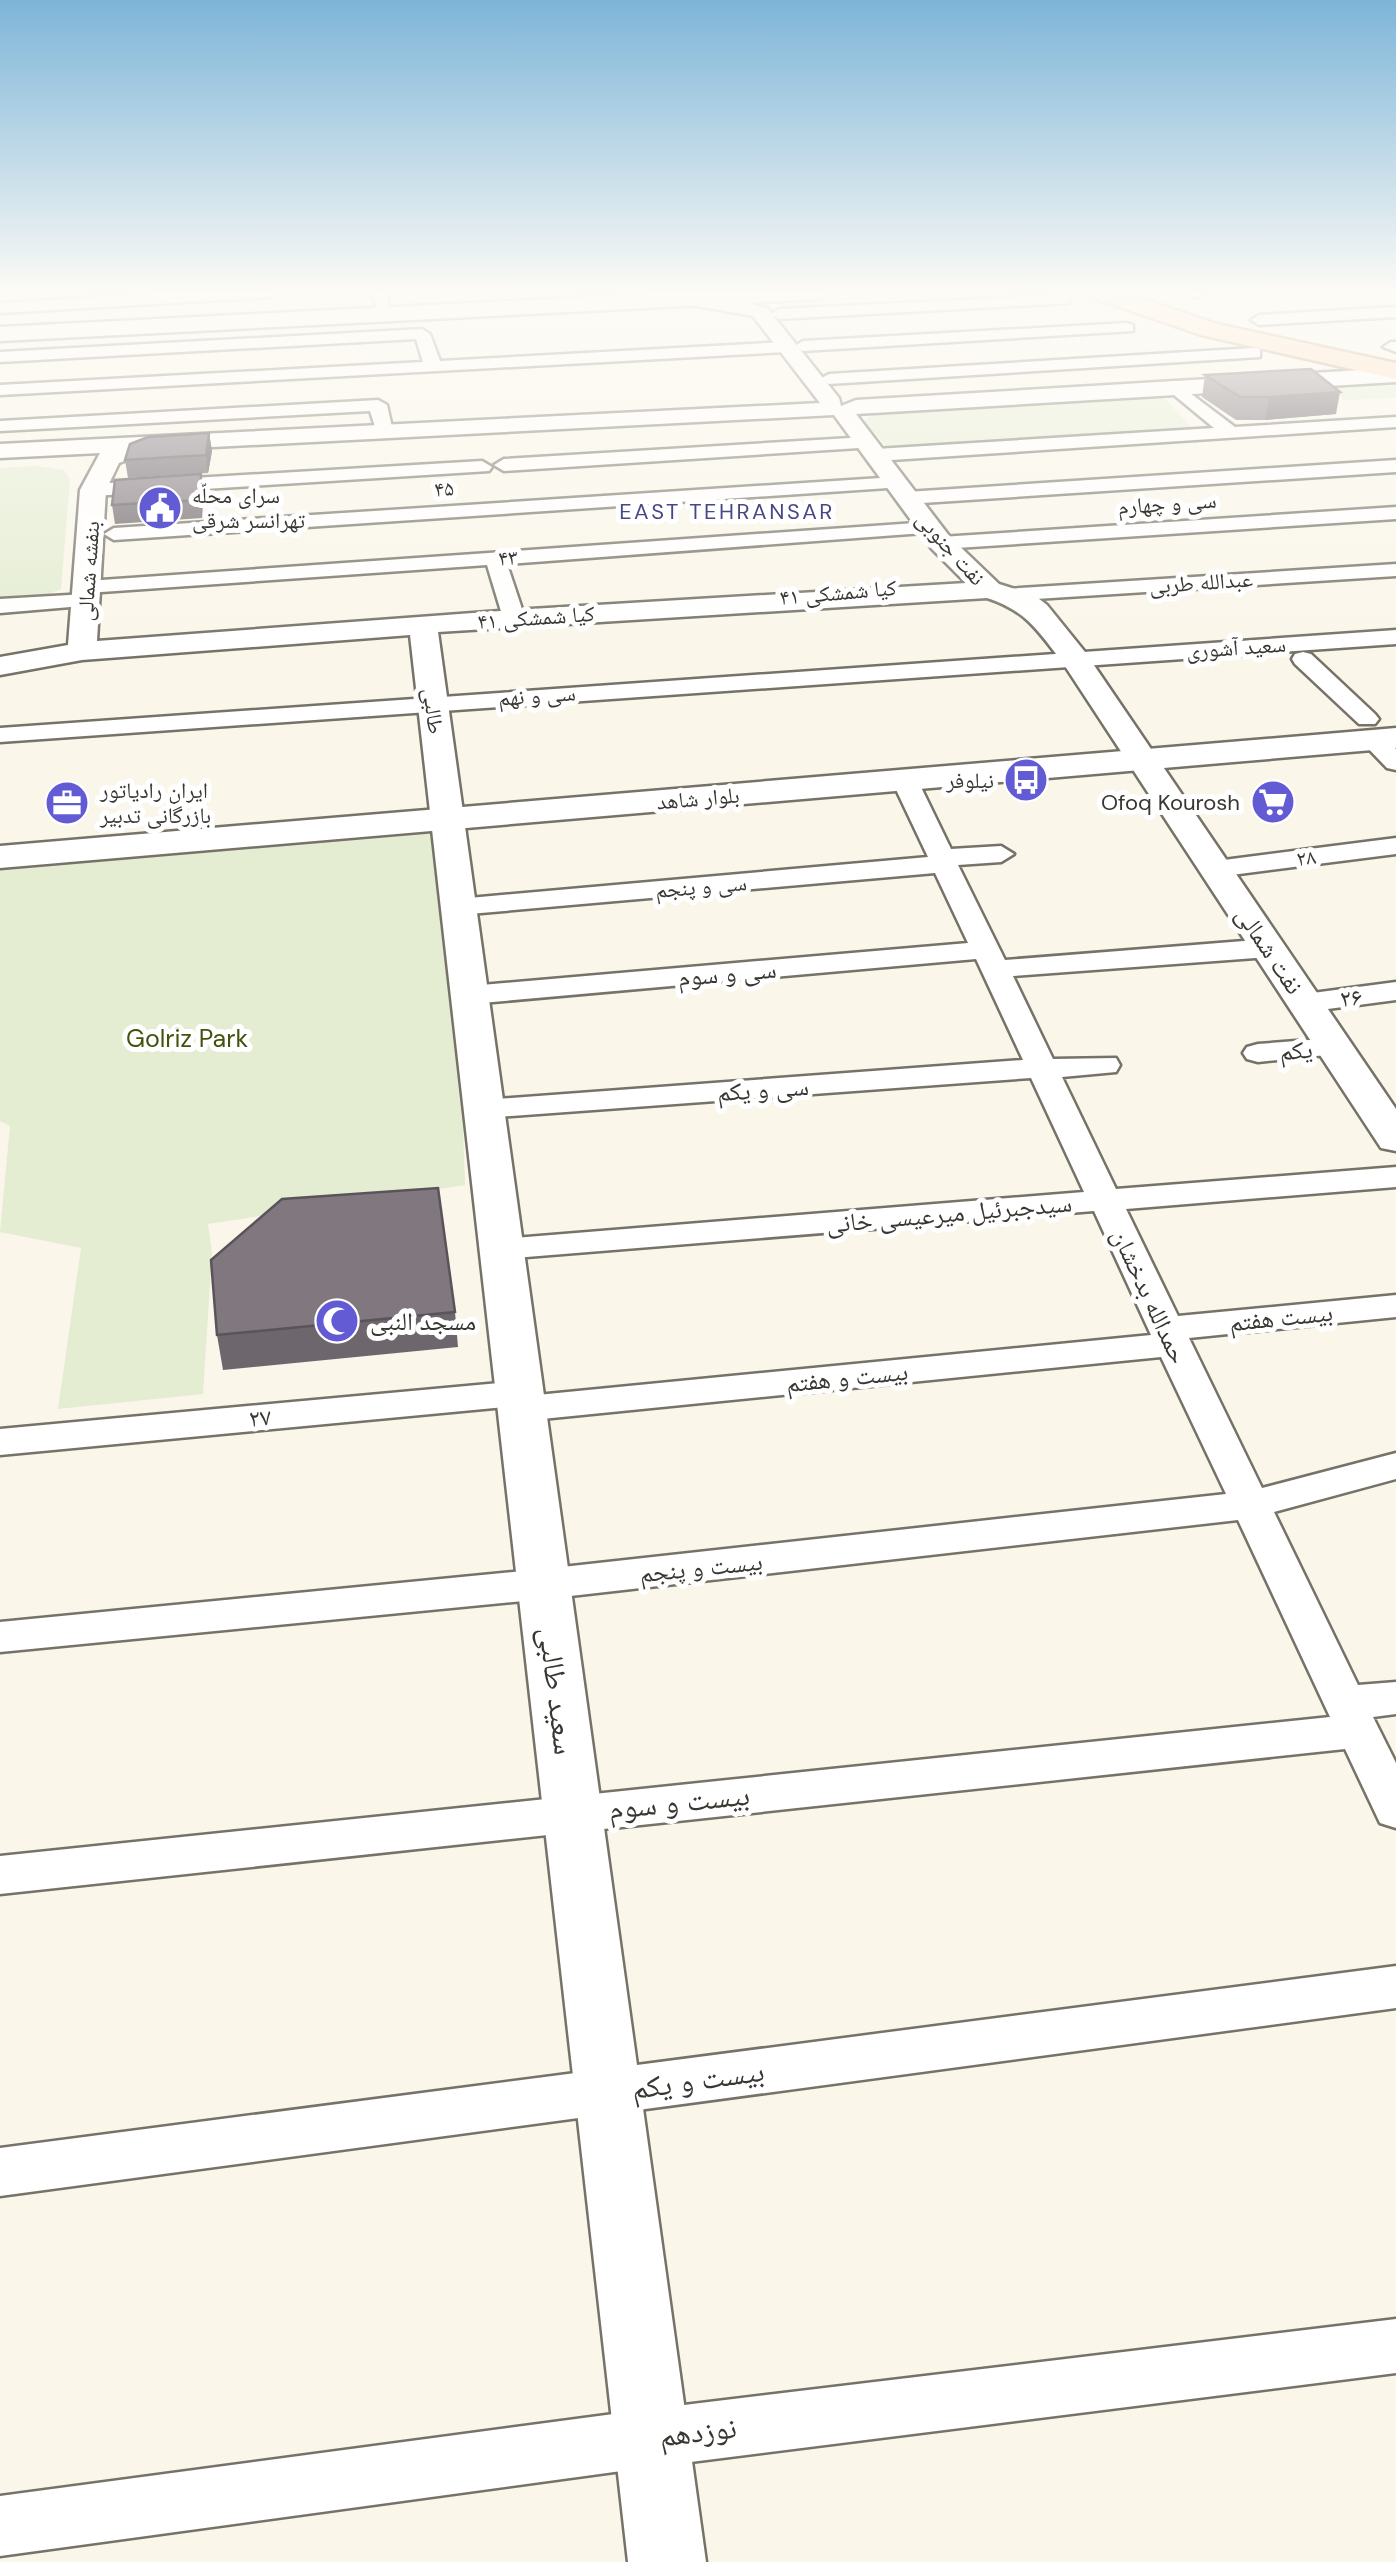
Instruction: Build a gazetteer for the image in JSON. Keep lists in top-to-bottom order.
{
  "streets": {
    "main road": ["بلوار شاهد"],
    "street": [
      "۴۵",
      "سی و چهارم",
      "نفت جنوبی",
      "۴۳",
      "بنفشه شمالی",
      "عبدالله طربی",
      "۴۱ کیا شمشکی",
      "سعید آشوری",
      "سی و نهم",
      "طالبی",
      "۲۸",
      "سی و پنجم",
      "نفت شمالی",
      "سی و سوم",
      "۲۶",
      "یکم",
      "سی و یکم",
      "سیدجبرئیل میرعیسی خانی",
      "حمدالله بدخشان",
      "بیست هفتم",
      "بیست و هفتم",
      "۲۷",
      "بیست و پنجم",
      "سعید طالبی",
      "بیست و سوم",
      "بیست و یکم",
      "نوزدهم"
    ]
  },
  "crossings": [
    ["۴۵", "نفت جنوبی"],
    ["۴۵", "۴۳"],
    ["سی و چهارم", "نفت جنوبی"],
    ["سی و چهارم", "۴۳"],
    ["نفت جنوبی", "۴۳"],
    ["نفت جنوبی", "عبدالله طربی"],
    ["نفت جنوبی", "۴۱ کیا شمشکی"],
    ["نفت جنوبی", "سعید آشوری"],
    ["نفت جنوبی", "سی و نهم"],
    ["نفت جنوبی", "بلوار شاهد"],
    ["نفت جنوبی", "نفت شمالی"],
    ["۴۳", "بنفشه شمالی"],
    ["بنفشه شمالی", "۴۱ کیا شمشکی"],
    ["عبدالله طربی", "۴۱ کیا شمشکی"],
    ["۴۱ کیا شمشکی", "طالبی"],
    ["سعید آشوری", "سی و نهم"],
    ["سی و نهم", "طالبی"],
    ["طالبی", "بلوار شاهد"],
    ["طالبی", "سعید طالبی"],
    ["بلوار شاهد", "نفت شمالی"],
    ["بلوار شاهد", "حمدالله بدخشان"],
    ["بلوار شاهد", "سعید طالبی"],
    ["۲۸", "نفت شمالی"],
    ["سی و پنجم", "حمدالله بدخشان"],
    ["سی و پنجم", "سعید طالبی"],
    ["نفت شمالی", "سی و سوم"],
    ["نفت شمالی", "۲۶"],
    ["نفت شمالی", "یکم"],
    ["سی و سوم", "حمدالله بدخشان"],
    ["سی و سوم", "سعید طالبی"],
    ["سی و یکم", "حمدالله بدخشان"],
    ["سی و یکم", "سعید طالبی"],
    ["سیدجبرئیل میرعیسی خانی", "حمدالله بدخشان"],
    ["سیدجبرئیل میرعیسی خانی", "سعید طالبی"],
    ["حمدالله بدخشان", "بیست هفتم"],
    ["حمدالله بدخشان", "بیست و هفتم"],
    ["حمدالله بدخشان", "بیست و پنجم"],
    ["حمدالله بدخشان", "بیست و سوم"],
    ["بیست هفتم", "بیست و هفتم"],
    ["بیست و هفتم", "۲۷"],
    ["بیست و هفتم", "سعید طالبی"],
    ["۲۷", "سعید طالبی"],
    ["بیست و پنجم", "سعید طالبی"],
    ["سعید طالبی", "بیست و سوم"],
    ["سعید طالبی", "بیست و یکم"],
    ["سعید طالبی", "نوزدهم"]
  ],
  "districts": ["EAST TEHRANSAR"],
  "parks": ["Golriz Park"],
  "places": {
    "public building": ["سرای محلّه تهرانسر شرقی"],
    "bus stop": ["نیلوفر"],
    "supermarket": ["Ofoq Kourosh"],
    "office": ["ایران رادیاتور بازرگانی تدبیر"],
    "mosque": ["مسجد النبی"]
  }
}
